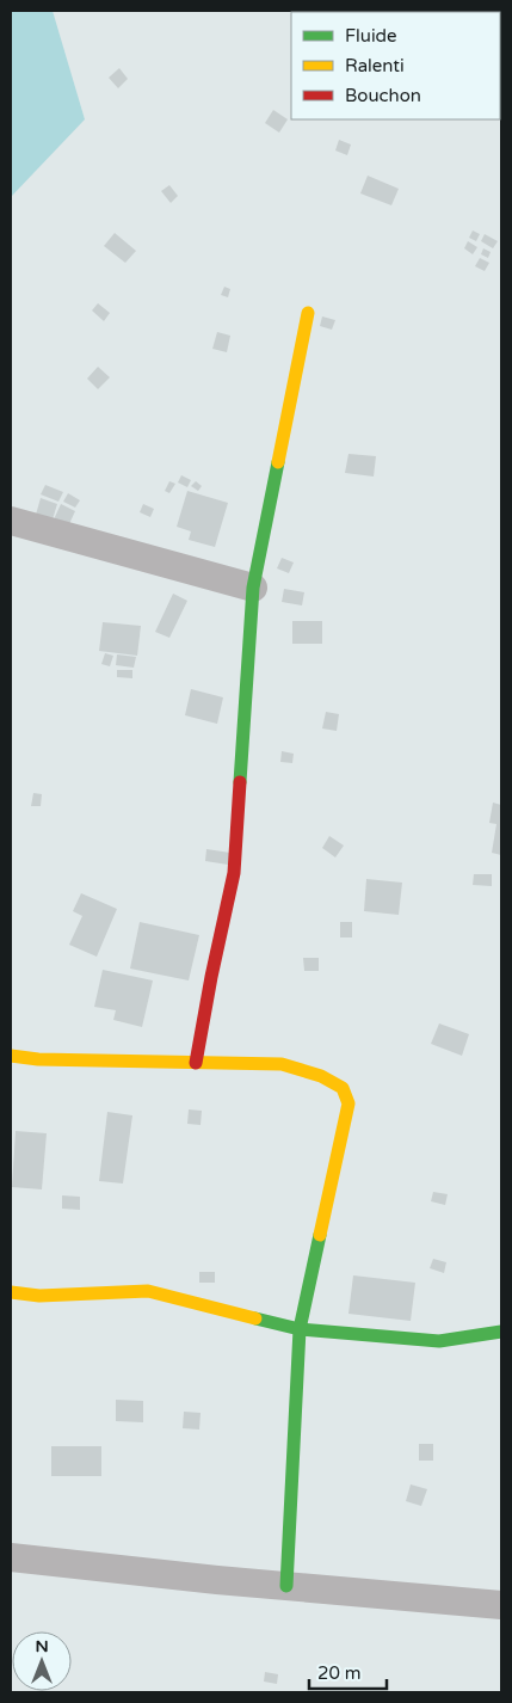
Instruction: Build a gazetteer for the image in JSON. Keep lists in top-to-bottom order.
{
  "legend": ["Fluide", "Ralenti", "Bouchon"],
  "scale_bar": "20 m",
  "north": "top"
}
